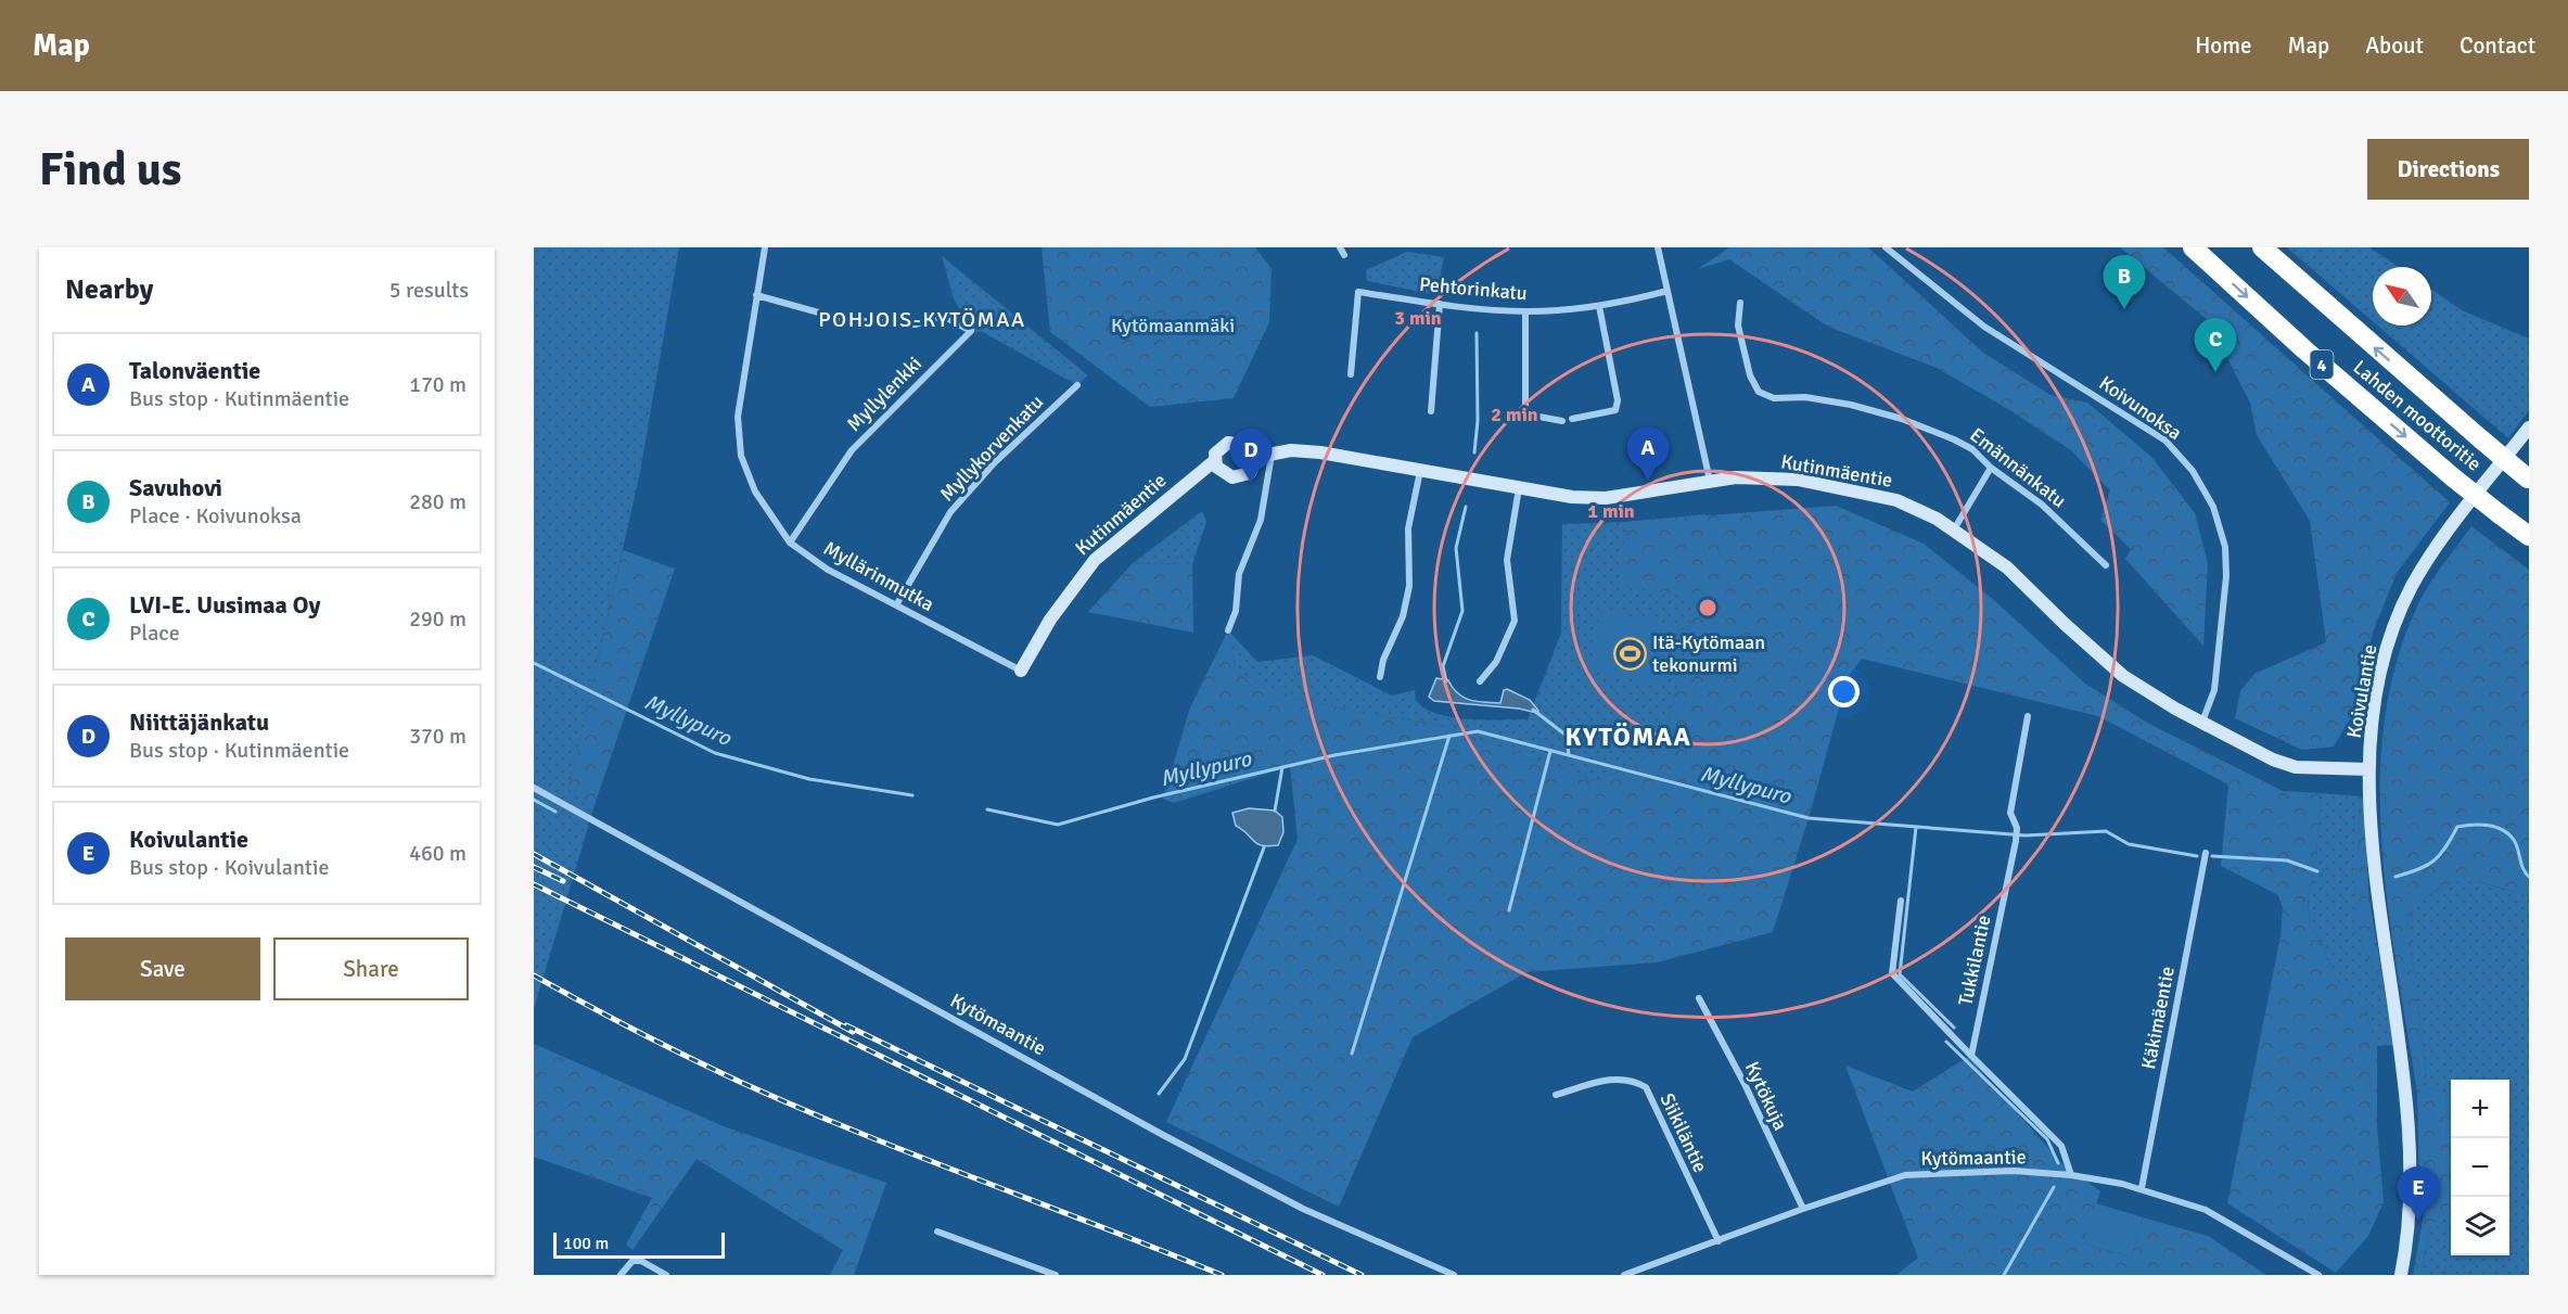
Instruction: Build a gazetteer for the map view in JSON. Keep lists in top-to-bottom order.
{
  "streets": {
    "highway": ["4", "Lahden moottoritie"],
    "street": [
      "Pehtorinkatu",
      "Myllylenkki",
      "Koivunoksa",
      "Myllykorvenkatu",
      "Emännänkatu",
      "Kutinmäentie",
      "Myllärinmutka",
      "Koivulantie",
      "Tukkilantie",
      "Käkimäentie",
      "Kytömaantie",
      "Kytökuja",
      "Siikiläntie"
    ]
  },
  "crossings": [
    ["Myllylenkki", "Myllärinmutka"],
    ["Koivunoksa", "Kutinmäentie"],
    ["Myllykorvenkatu", "Myllärinmutka"],
    ["Kutinmäentie", "Myllärinmutka"],
    ["Kutinmäentie", "Koivulantie"],
    ["Käkimäentie", "Kytömaantie"],
    ["Kytömaantie", "Kytökuja"],
    ["Kytömaantie", "Siikiläntie"]
  ],
  "districts": ["POHJOIS-KYTÖMAA", "KYTÖMAA"],
  "water": ["Myllypuro"],
  "parks": ["Kytömaanmäki"],
  "places": {
    "sports": ["Itä-Kytömaan tekonurmi"]
  },
  "scale_bar": "100 m",
  "north": "top left",
  "page": {
    "header": "Map",
    "nav": [
      "Home",
      "Map",
      "About",
      "Contact"
    ],
    "buttons": [
      "Directions",
      ["Save", "Share"]
    ],
    "title": "Find us",
    "heading": ["Nearby", "5 results"],
    "pins": [
      "B",
      "C",
      "A",
      "D",
      "E"
    ],
    "list": [
      {
        "mark": "A",
        "name": "Talonväentie",
        "note": "Bus stop · Kutinmäentie",
        "value": "170 m"
      },
      {
        "mark": "B",
        "name": "Savuhovi",
        "note": "Place · Koivunoksa",
        "value": "280 m"
      },
      {
        "mark": "C",
        "name": "LVI-E. Uusimaa Oy",
        "note": "Place",
        "value": "290 m"
      },
      {
        "mark": "D",
        "name": "Niittäjänkatu",
        "note": "Bus stop · Kutinmäentie",
        "value": "370 m"
      },
      {
        "mark": "E",
        "name": "Koivulantie",
        "note": "Bus stop · Koivulantie",
        "value": "460 m"
      }
    ],
    "map_buttons": ["+", "−"],
    "scale": "100 m"
  },
  "rings": ["3 min", "2 min", "1 min"]
}
